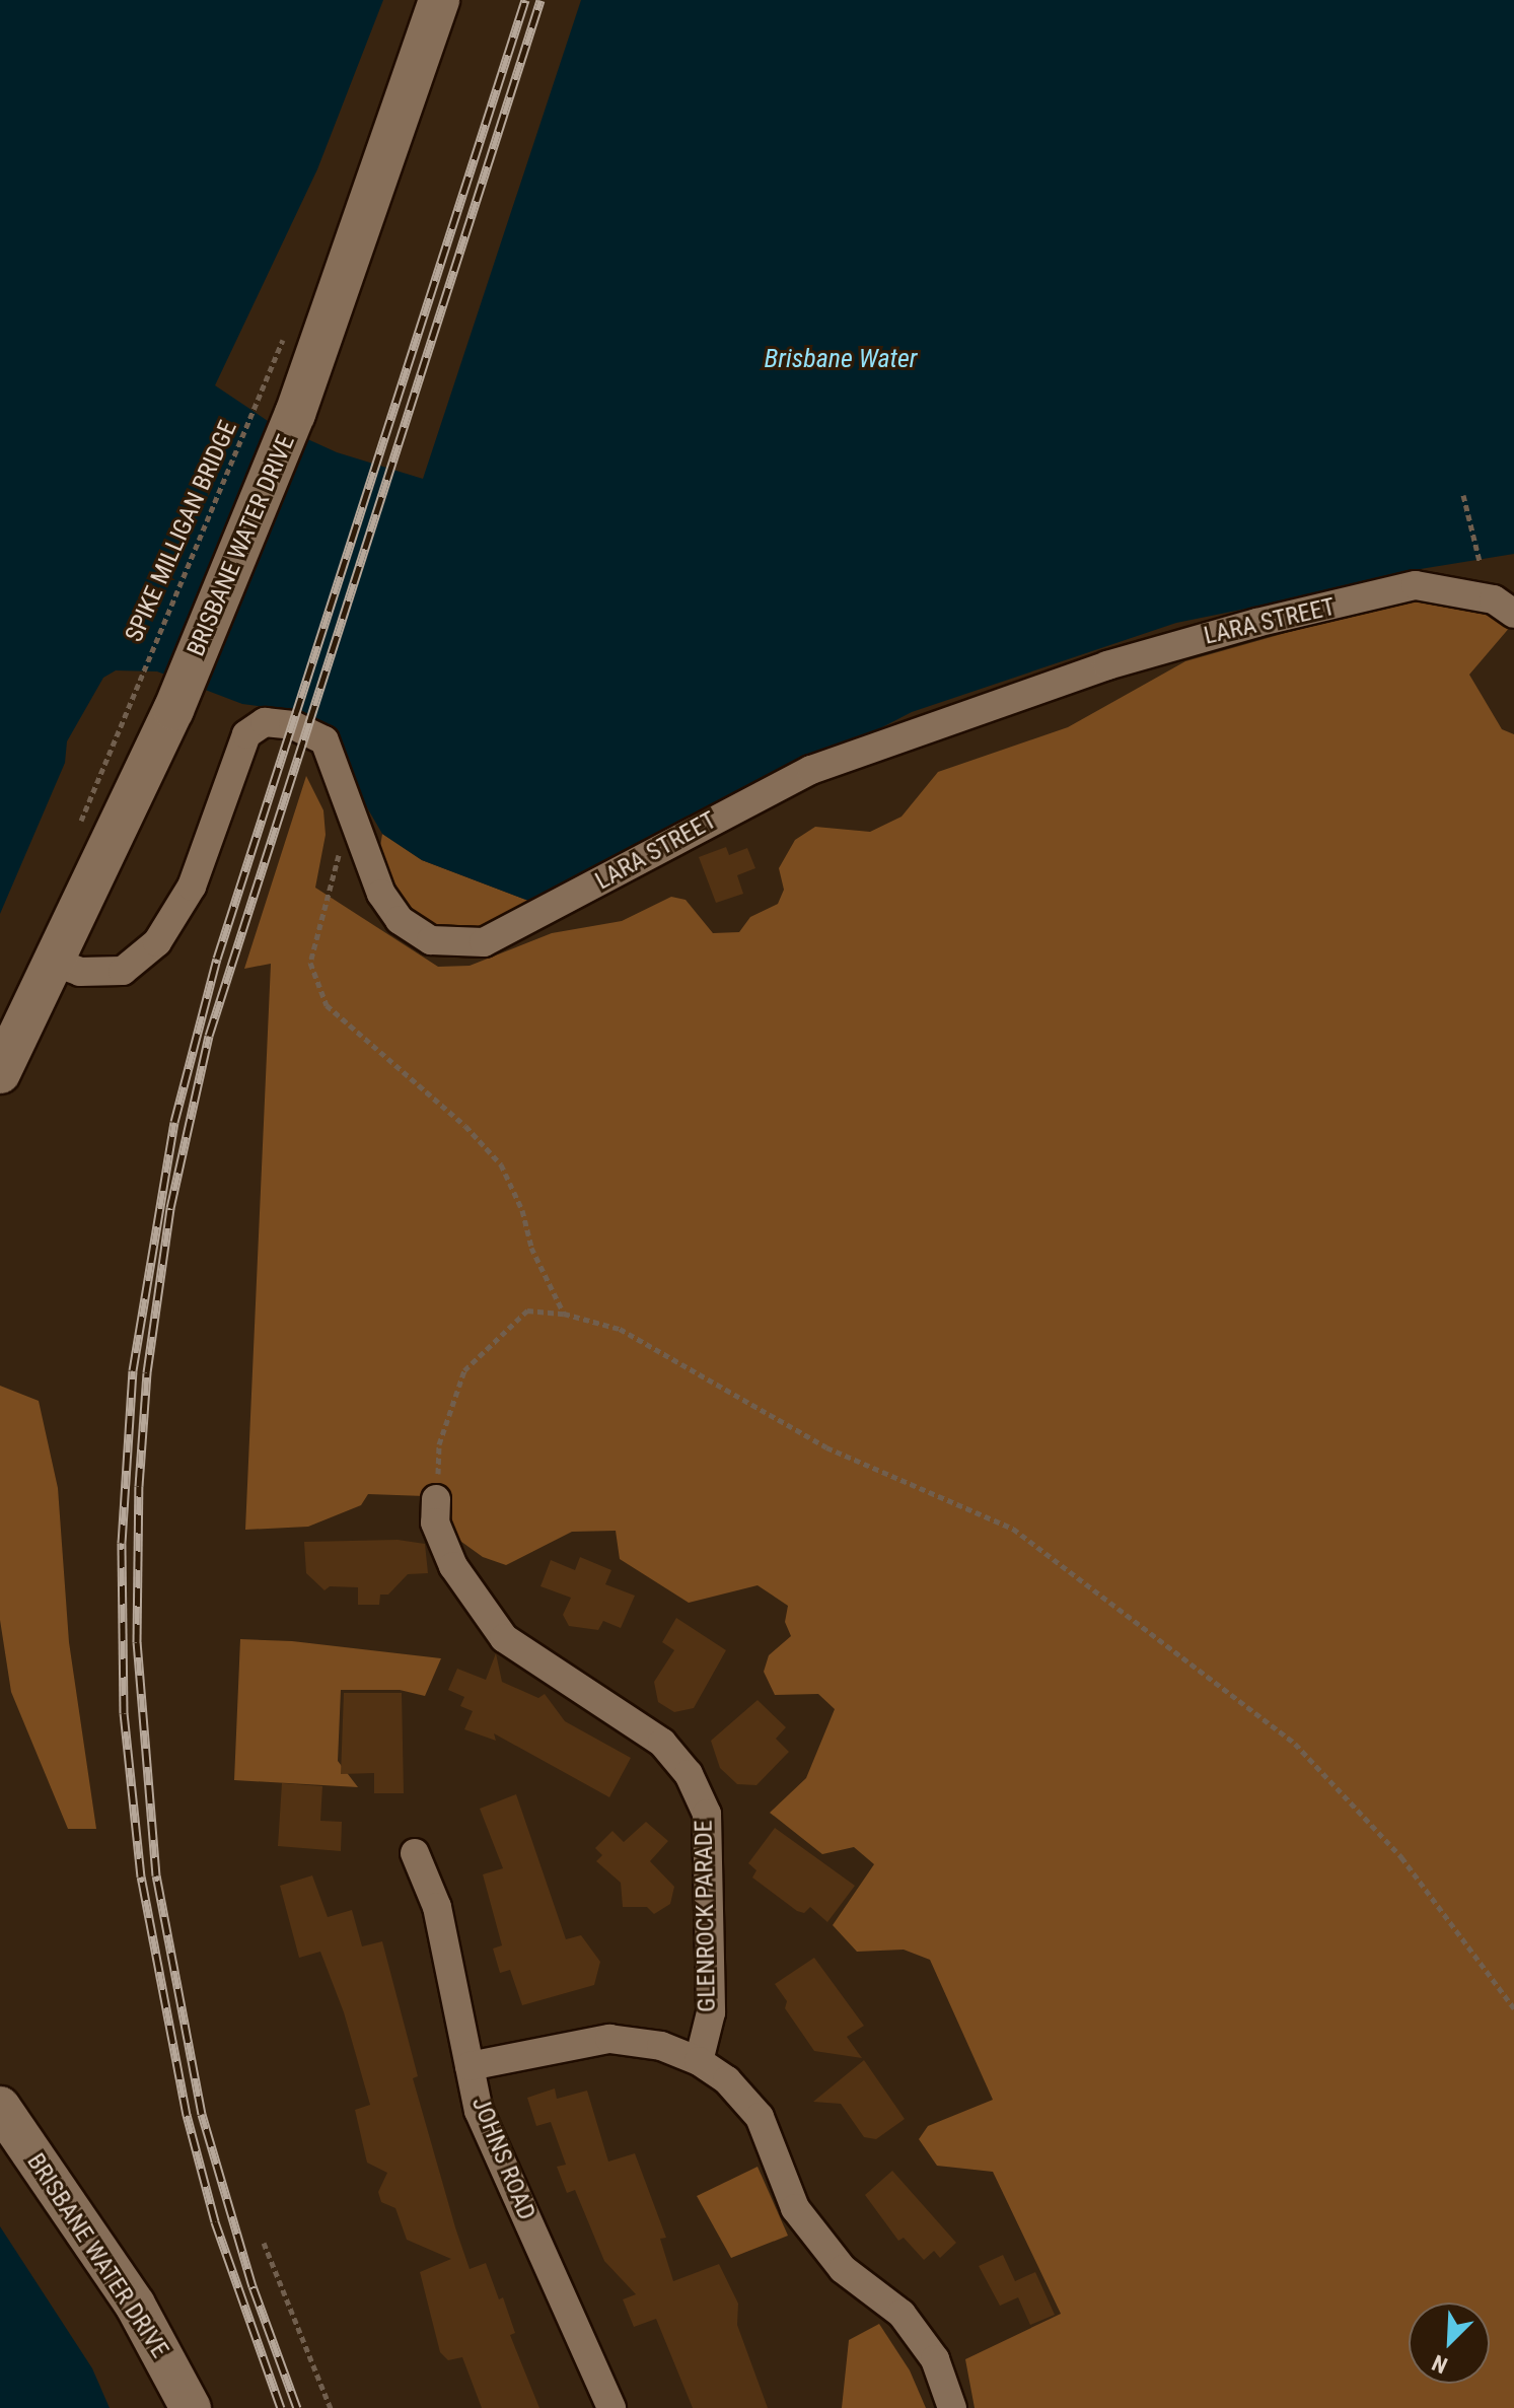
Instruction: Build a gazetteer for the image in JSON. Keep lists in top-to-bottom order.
{
  "streets": {
    "main road": ["BRISBANE WATER DRIVE"],
    "street": ["LARA STREET", "GLENROCK PARADE", "JOHNS ROAD"],
    "path": ["SPIKE MILLIGAN BRIDGE"]
  },
  "crossings": [
    ["BRISBANE WATER DRIVE", "LARA STREET"]
  ],
  "water": ["Brisbane Water"],
  "north": "bottom left"
}
